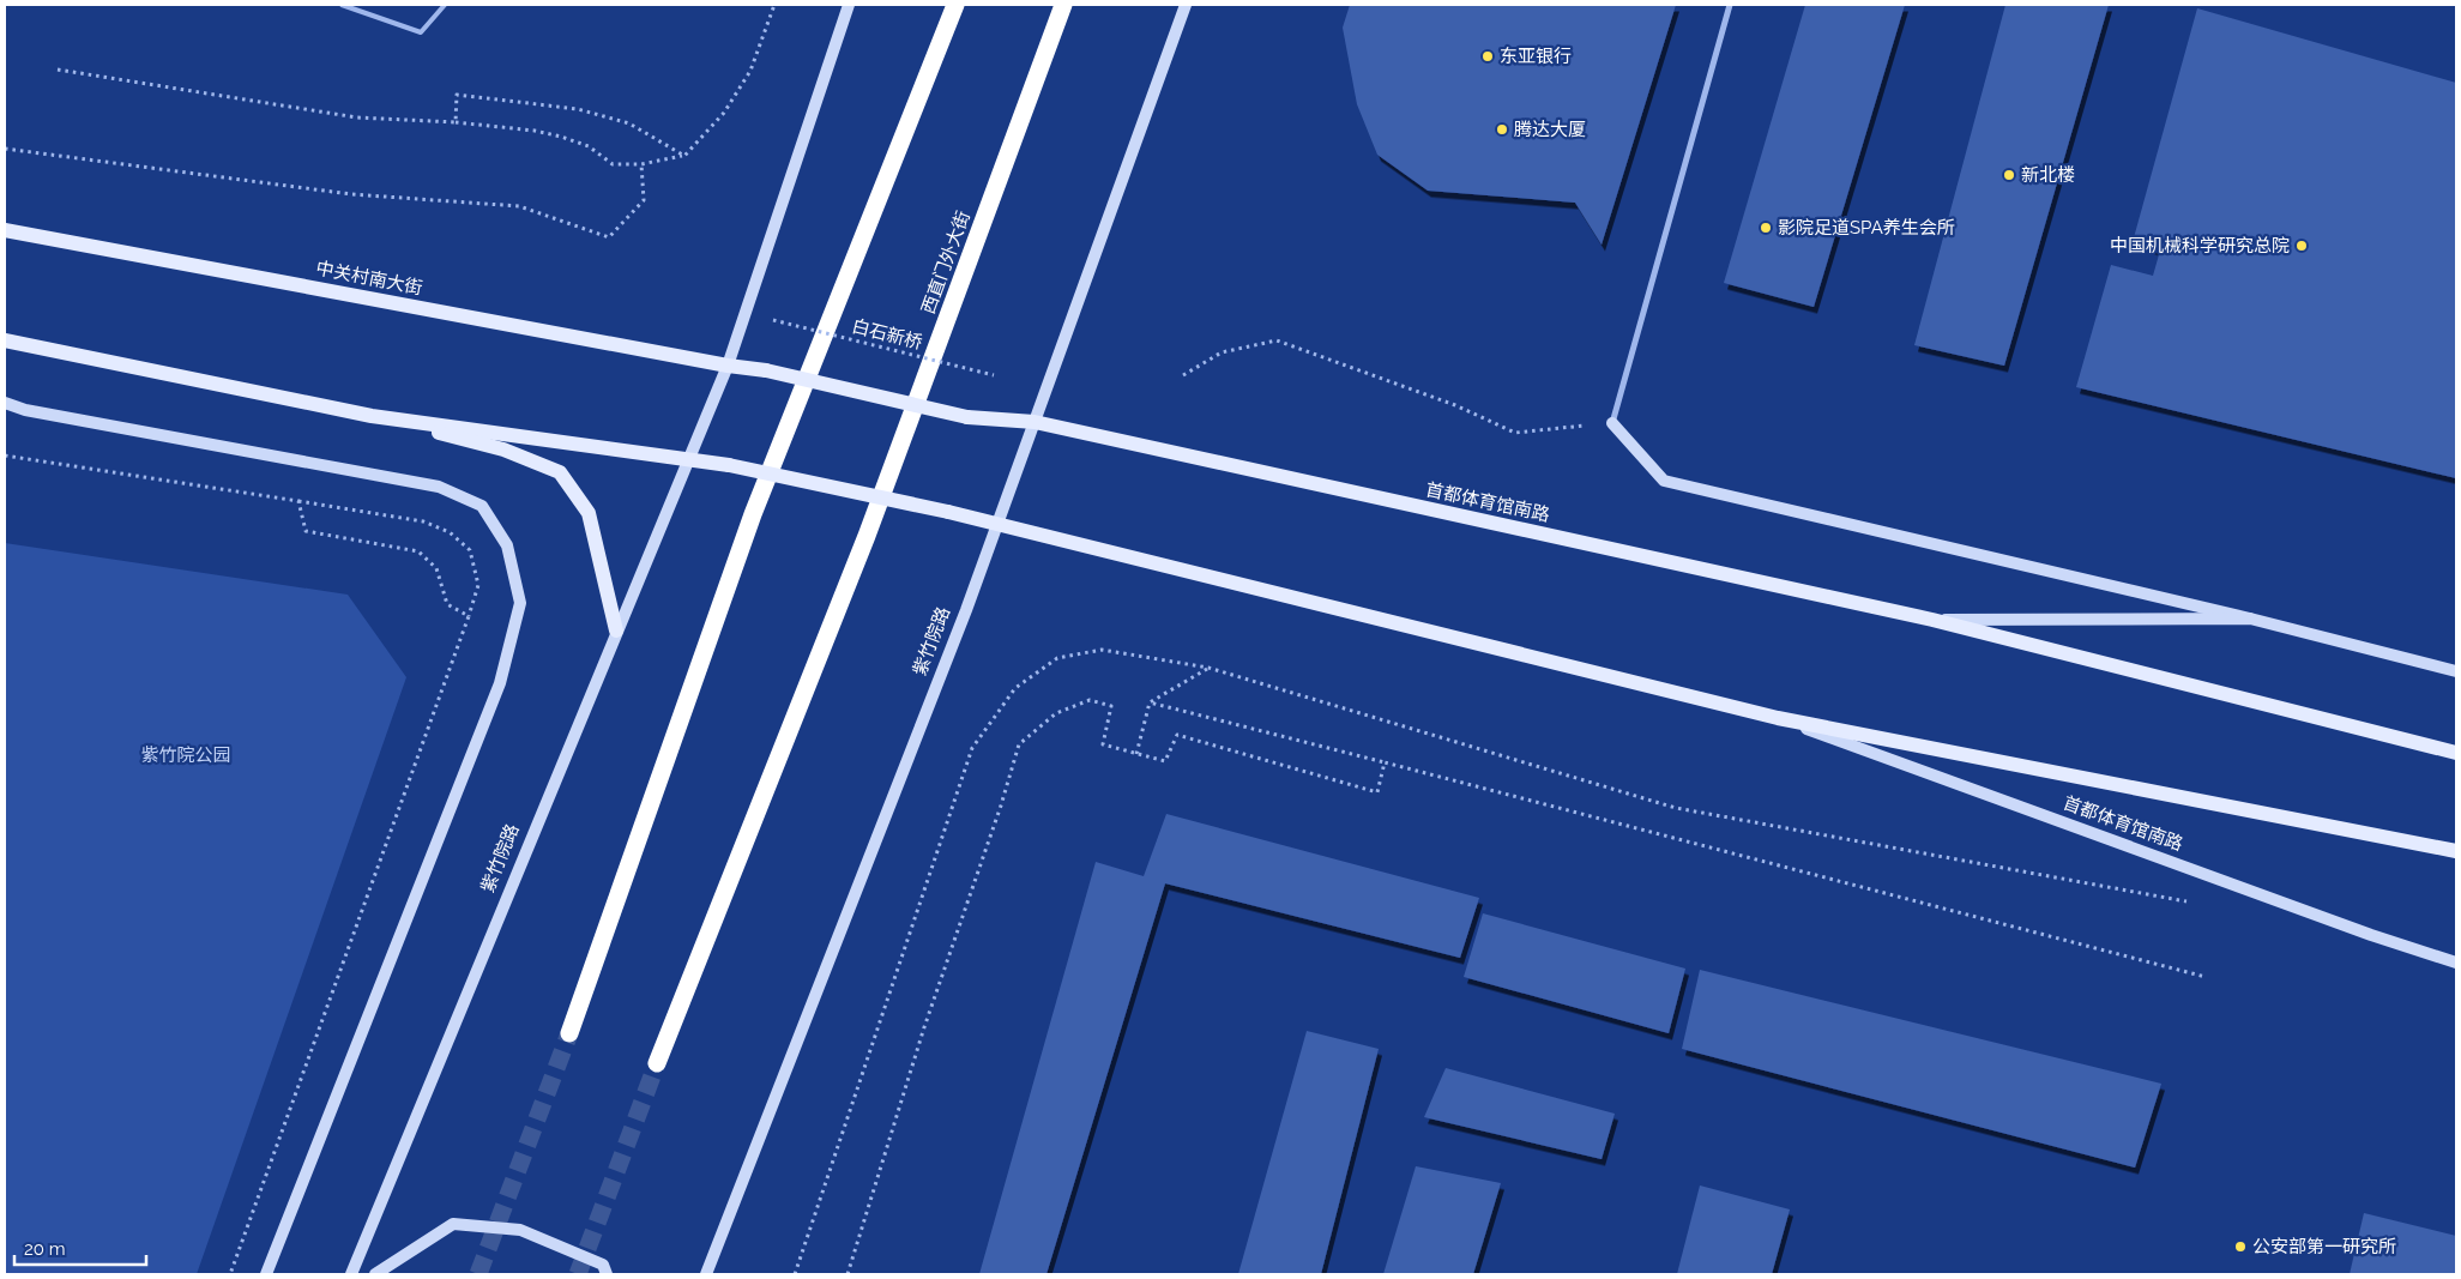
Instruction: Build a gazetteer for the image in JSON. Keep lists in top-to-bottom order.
{
  "streets": {
    "highway": ["西直门外大街"],
    "main road": ["中关村南大街", "首都体育馆南路"],
    "street": ["紫竹院路"],
    "path": ["白石新桥"]
  },
  "crossings": [
    ["中关村南大街", "首都体育馆南路"],
    ["中关村南大街", "紫竹院路"],
    ["首都体育馆南路", "紫竹院路"]
  ],
  "parks": ["紫竹院公园"],
  "places": [
    "东亚银行",
    "腾达大厦",
    "新北楼",
    "影院足道SPA养生会所",
    "中国机械科学研究总院",
    "公安部第一研究所"
  ],
  "scale_bar": "20 m"
}
